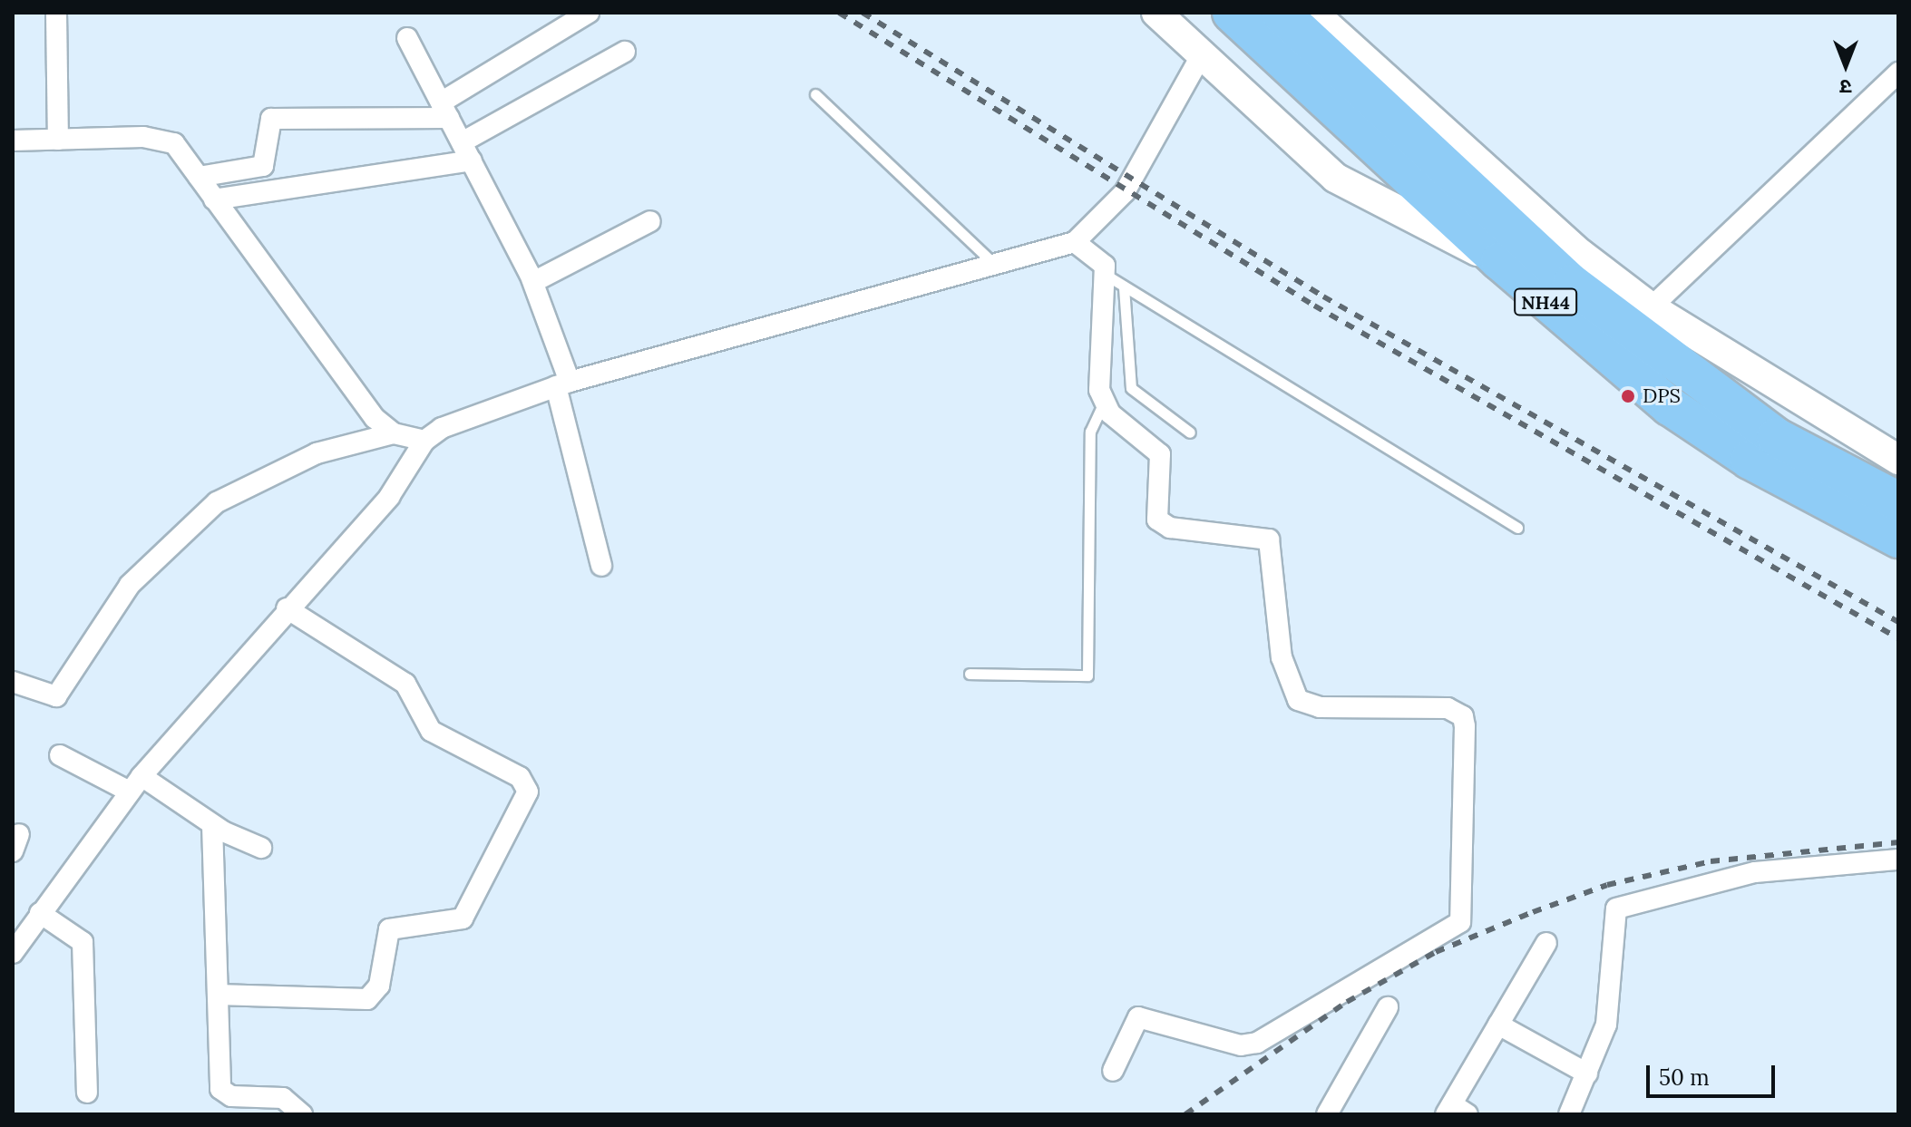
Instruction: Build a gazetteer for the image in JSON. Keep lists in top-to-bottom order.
{
  "streets": {
    "highway": ["NH44"]
  },
  "places": ["DPS"],
  "scale_bar": "50 m",
  "north": "bottom"
}
